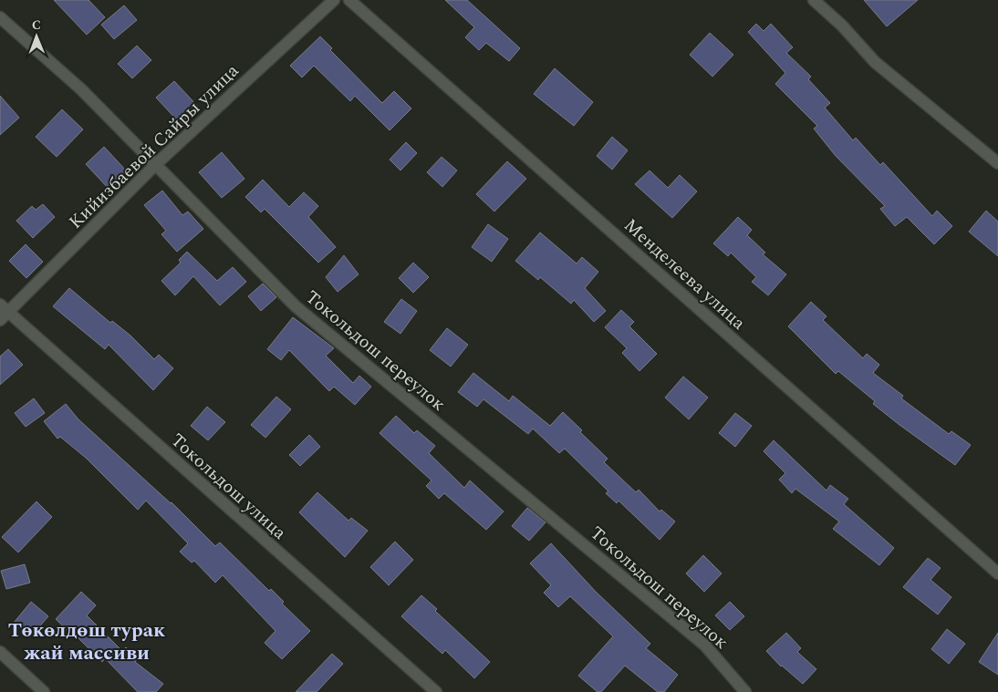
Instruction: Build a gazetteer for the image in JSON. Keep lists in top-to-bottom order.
{
  "streets": {
    "street": [
      "Кийизбаевой Сайры улица",
      "Менделеева улица",
      "Токольдош переулок",
      "Токольдош улица"
    ]
  },
  "crossings": [
    ["Кийизбаевой Сайры улица", "Токольдош переулок"],
    ["Кийизбаевой Сайры улица", "Токольдош улица"]
  ],
  "districts": ["Төкөлдөш турак жай массиви"],
  "north": "top"
}
